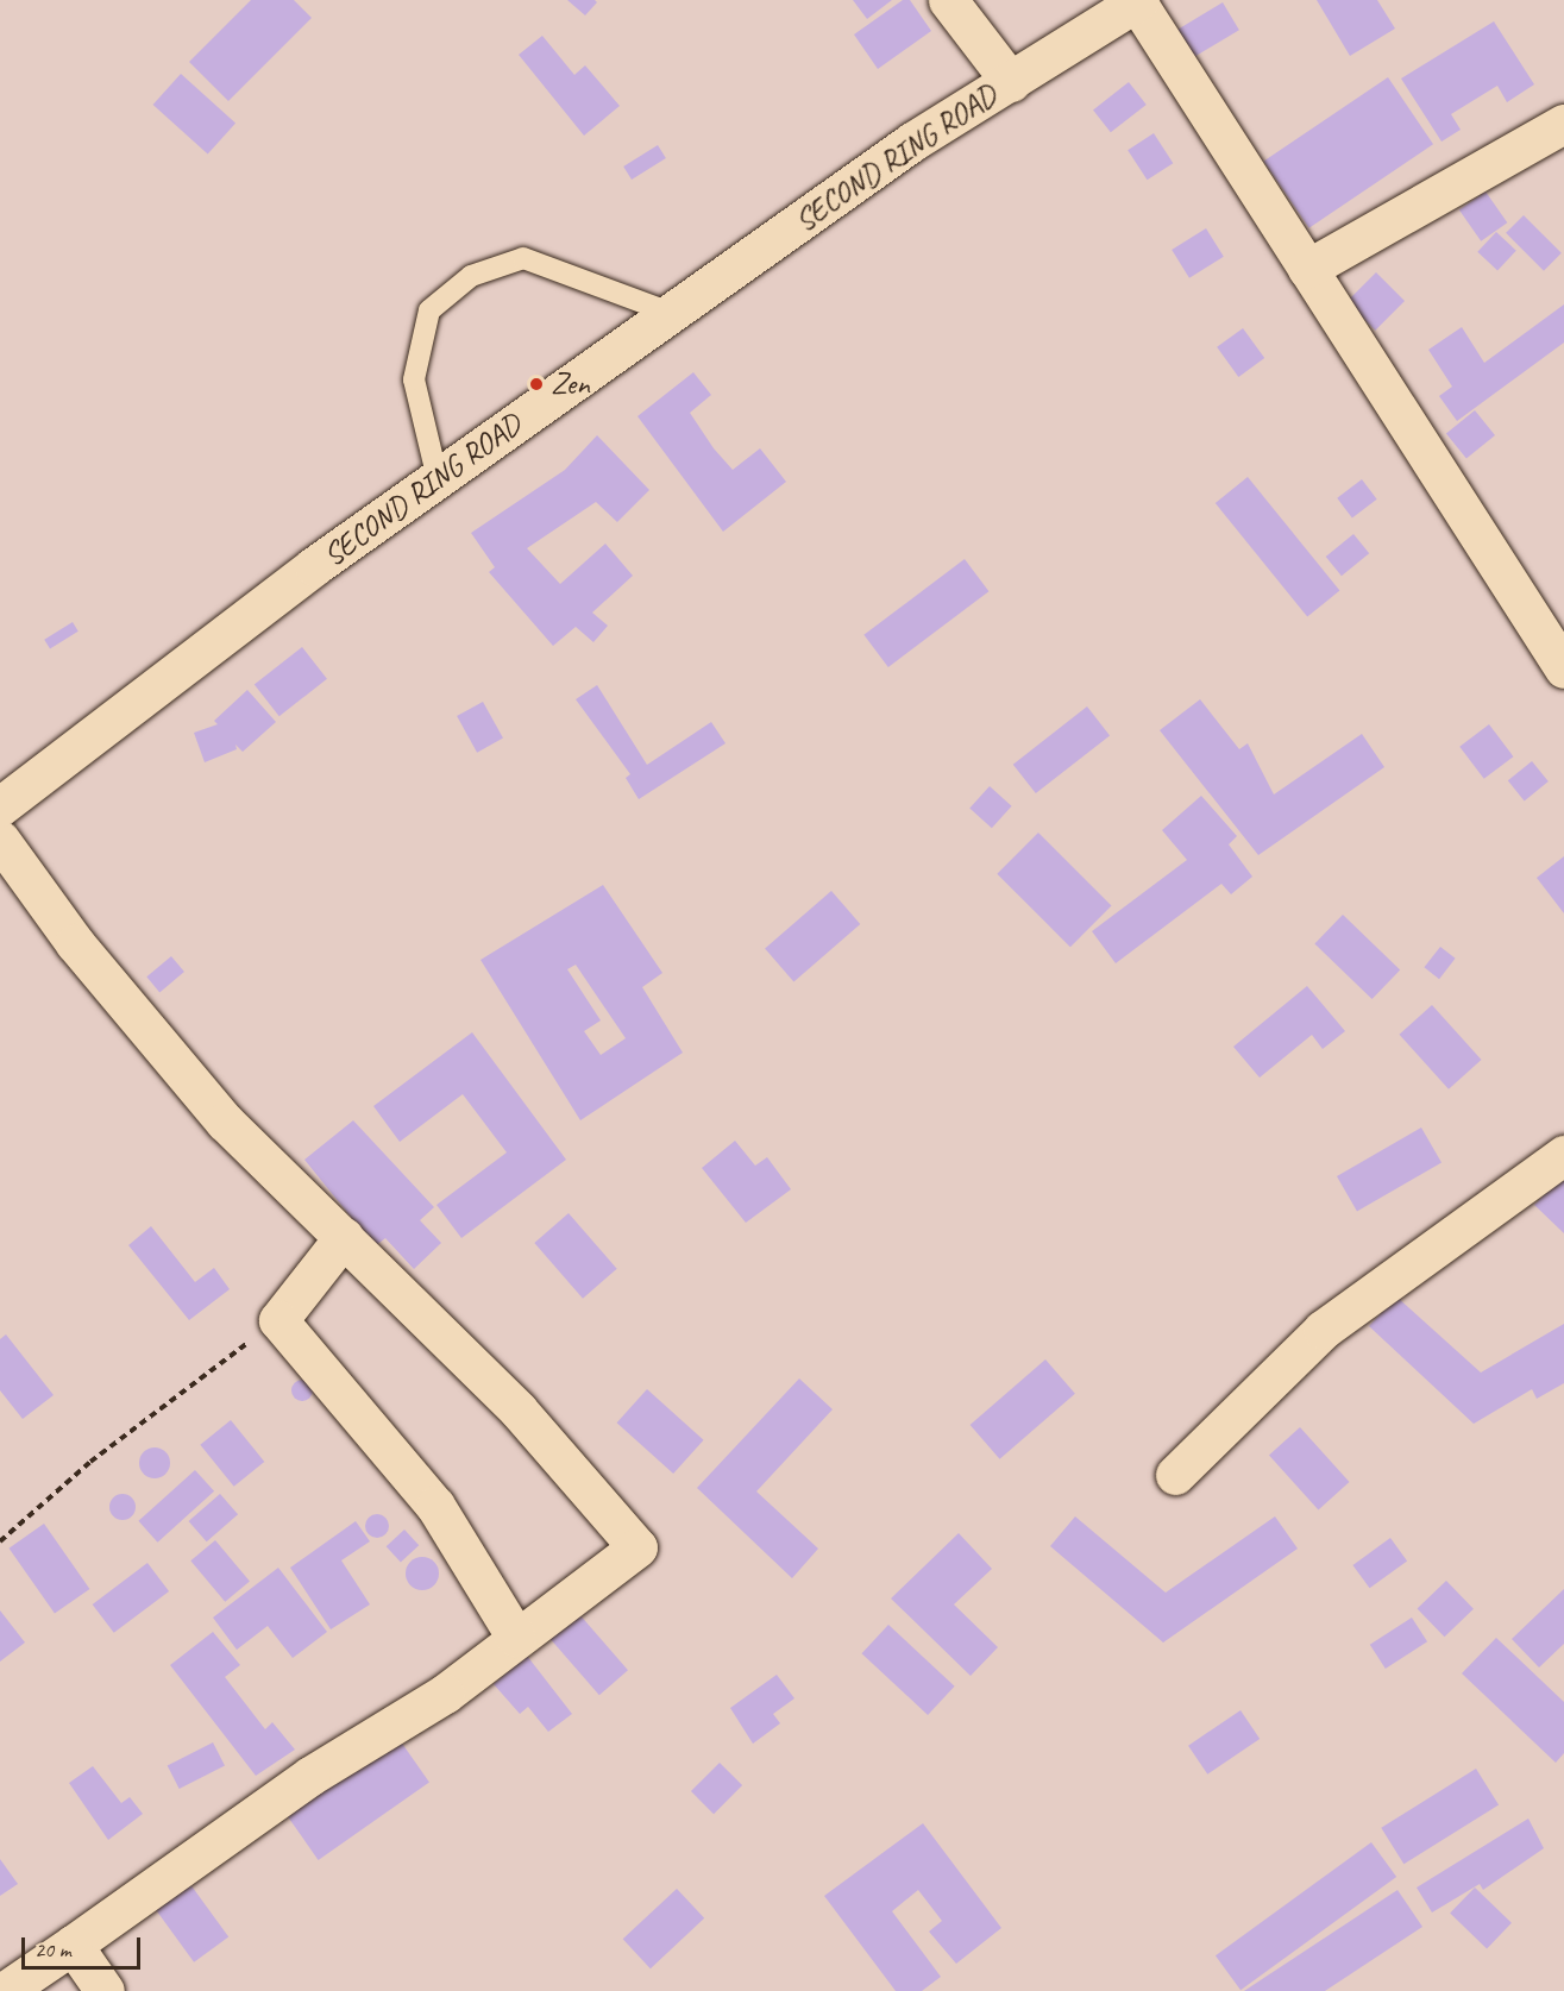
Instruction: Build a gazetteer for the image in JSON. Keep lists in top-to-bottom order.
{
  "streets": {
    "street": ["SECOND RING ROAD"]
  },
  "places": ["Zen"],
  "scale_bar": "20 m"
}
